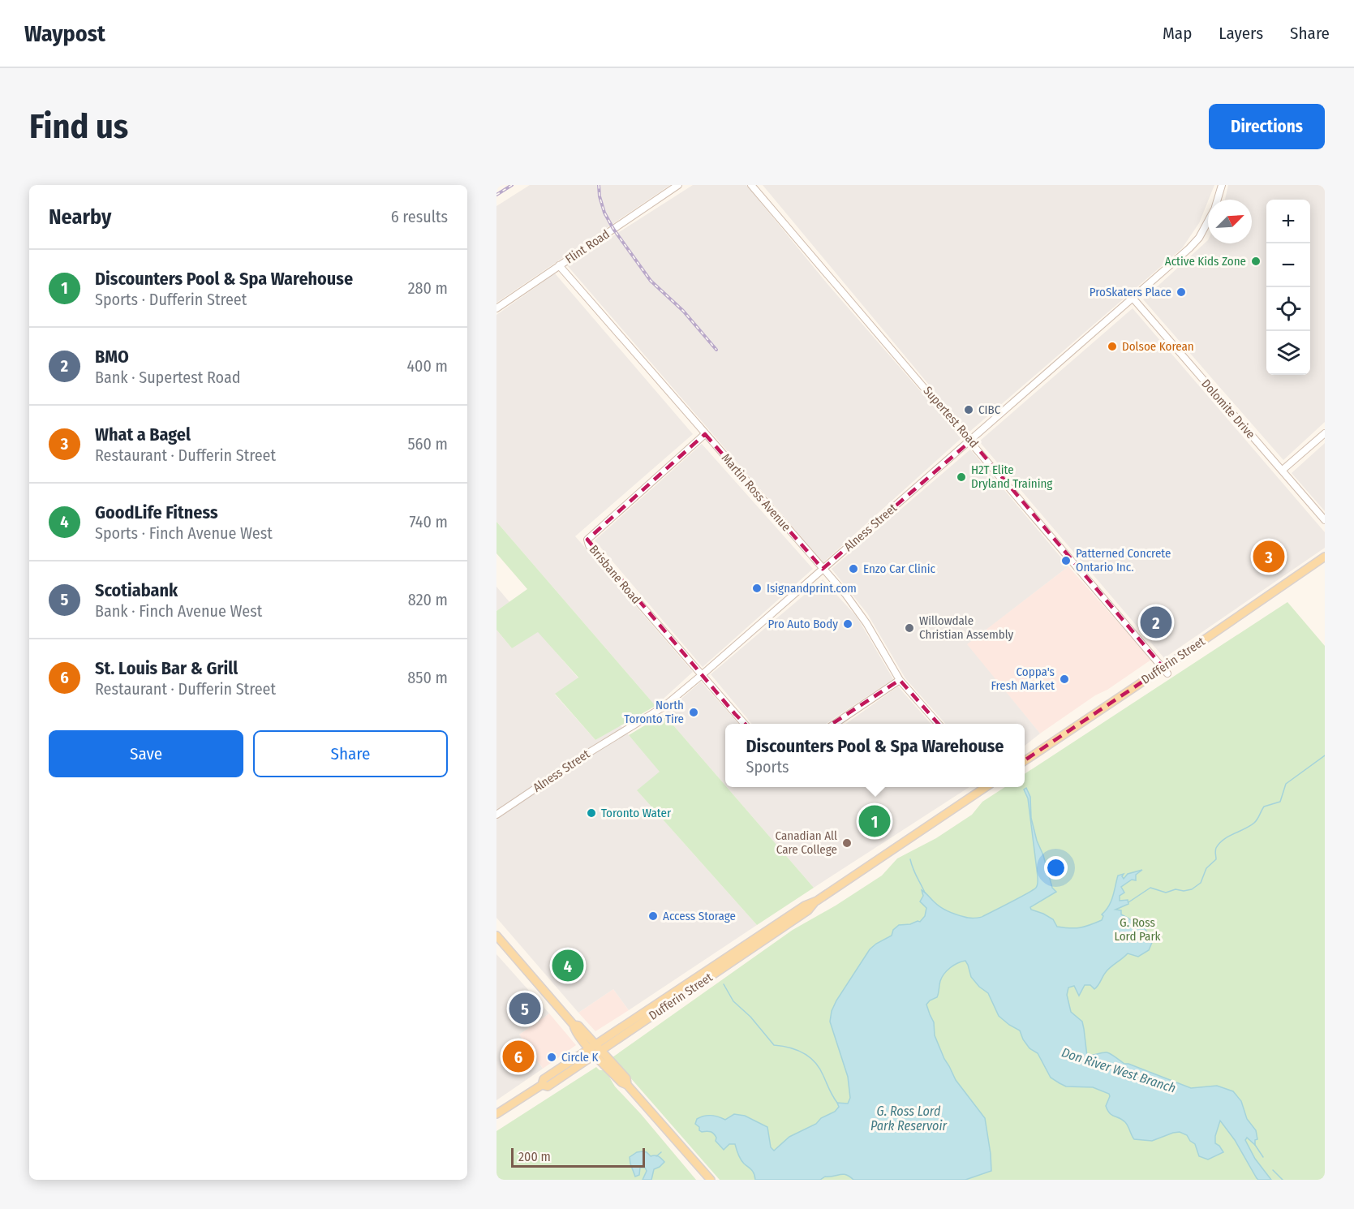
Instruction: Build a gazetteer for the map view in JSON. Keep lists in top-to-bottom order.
{
  "streets": {
    "main road": ["Dufferin Street"],
    "street": [
      "Flint Road",
      "Dolomite Drive",
      "Supertest Road",
      "Martin Ross Avenue",
      "Alness Street",
      "Brisbane Road"
    ]
  },
  "crossings": [
    ["Flint Road", "Martin Ross Avenue"],
    ["Dolomite Drive", "Alness Street"],
    ["Supertest Road", "Alness Street"],
    ["Supertest Road", "Dufferin Street"],
    ["Martin Ross Avenue", "Alness Street"],
    ["Martin Ross Avenue", "Brisbane Road"],
    ["Alness Street", "Brisbane Road"]
  ],
  "water": ["Don River West Branch", "G. Ross Lord Park Reservoir"],
  "parks": ["G. Ross Lord Park"],
  "places": [
    "Active Kids Zone",
    "ProSkaters Place",
    "Dolsoe Korean",
    "CIBC",
    "H2T Elite Dryland Training",
    "Patterned Concrete Ontario Inc.",
    "Enzo Car Clinic",
    "Isignandprint.com",
    "Pro Auto Body",
    "Willowdale Christian Assembly",
    "Coppa's Fresh Market",
    "North Toronto Tire",
    "Toronto Water",
    "Canadian All Care College",
    "Access Storage",
    "Circle K"
  ],
  "scale_bar": "200 m",
  "north": "top right",
  "page": {
    "header": "Waypost",
    "nav": ["Map", "Layers", "Share"],
    "buttons": [
      "Directions",
      ["Save", "Share"]
    ],
    "title": "Find us",
    "heading": ["Nearby", "6 results"],
    "map_buttons": ["+", "−"],
    "list": [
      {
        "mark": "1",
        "name": "Discounters Pool & Spa Warehouse",
        "note": "Sports · Dufferin Street",
        "value": "280 m"
      },
      {
        "mark": "2",
        "name": "BMO",
        "note": "Bank · Supertest Road",
        "value": "400 m"
      },
      {
        "mark": "3",
        "name": "What a Bagel",
        "note": "Restaurant · Dufferin Street",
        "value": "560 m"
      },
      {
        "mark": "4",
        "name": "GoodLife Fitness",
        "note": "Sports · Finch Avenue West",
        "value": "740 m"
      },
      {
        "mark": "5",
        "name": "Scotiabank",
        "note": "Bank · Finch Avenue West",
        "value": "820 m"
      },
      {
        "mark": "6",
        "name": "St. Louis Bar & Grill",
        "note": "Restaurant · Dufferin Street",
        "value": "850 m"
      }
    ],
    "pins": [
      "3",
      "2",
      "1",
      "4",
      "5",
      "6"
    ],
    "popup": ["Discounters Pool & Spa Warehouse", "Sports"],
    "scale": "200 m"
  }
}
